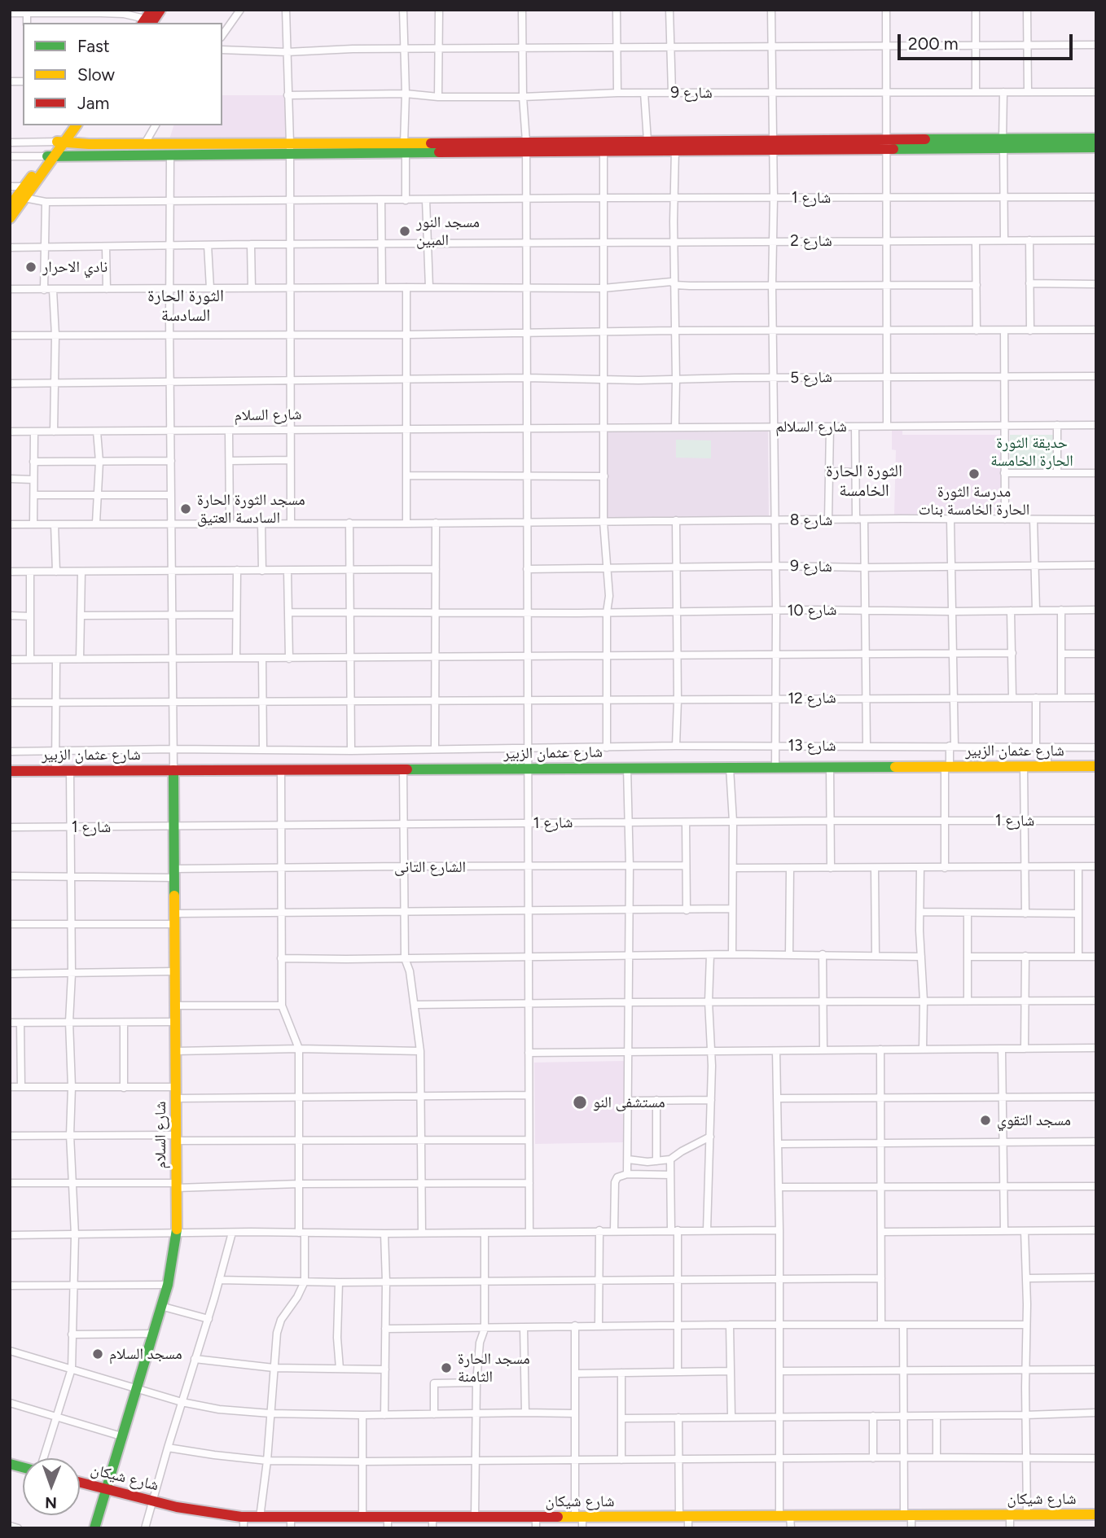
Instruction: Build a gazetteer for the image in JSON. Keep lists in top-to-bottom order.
{
  "streets": {
    "street": [
      "شارع 9",
      "شارع 1",
      "شارع 2",
      "شارع 5",
      "شارع السلام",
      "شارع السلالم",
      "شارع 8",
      "شارع 10",
      "شارع 12",
      "شارع 13",
      "شارع عثمان الزبير",
      "الشارع التانى",
      "شارع شيكان"
    ]
  },
  "crossings": [
    ["شارع 1", "شارع السلام"],
    ["شارع السلام", "شارع السلالم"],
    ["شارع السلام", "شارع عثمان الزبير"],
    ["شارع السلام", "الشارع التانى"],
    ["شارع السلام", "شارع شيكان"]
  ],
  "districts": ["الثورة الحارة السادسة", "الثورة الحارة الخامسة"],
  "parks": ["حديقة الثورة الحارة الخامسة"],
  "places": [
    "مسجد النور المبين",
    "نادي الاحرار",
    "مدرسة الثورة الحارة الخامسة بنات",
    "مسجد الثورة الحارة السادسة العتيق",
    "مستشفى النو",
    "مسجد التقوي",
    "مسجد السلام",
    "مسجد الحارة الثامنة"
  ],
  "legend": ["Fast", "Slow", "Jam"],
  "scale_bar": "200 m",
  "north": "bottom"
}
